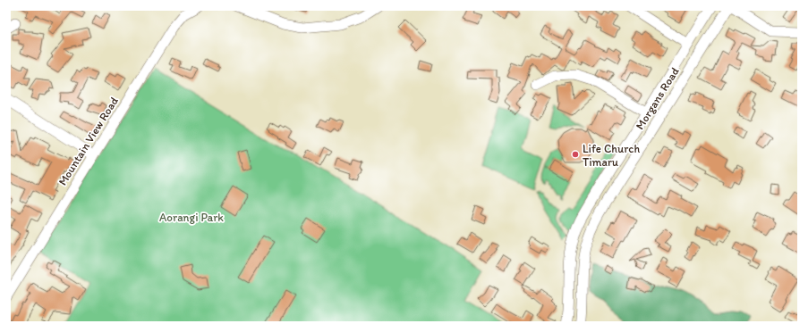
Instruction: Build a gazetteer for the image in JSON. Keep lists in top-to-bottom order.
{
  "streets": {
    "street": ["Morgans Road", "Mountain View Road"]
  },
  "parks": ["Aorangi Park"],
  "places": ["Life Church Timaru"]
}
